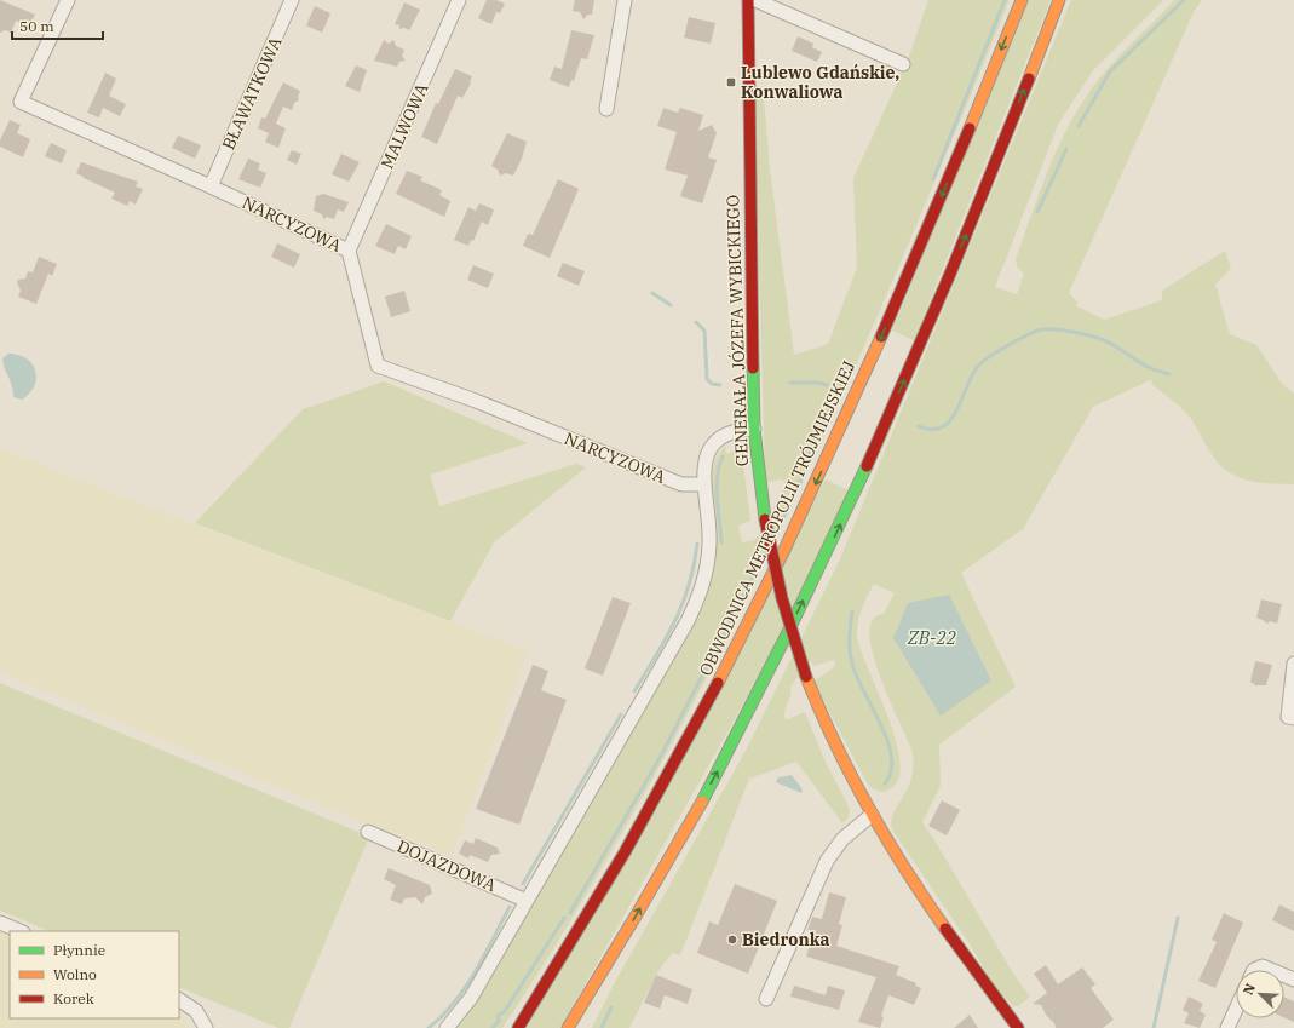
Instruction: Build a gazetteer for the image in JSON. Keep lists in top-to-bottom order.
{
  "streets": {
    "main road": ["GENERAŁA JÓZEFA WYBICKIEGO", "OBWODNICA METROPOLII TRÓJMIEJSKIEJ"],
    "street": [
      "BŁAWATKOWA",
      "MALWOWA",
      "NARCYZOWA",
      "DOJAZDOWA"
    ]
  },
  "crossings": [
    ["BŁAWATKOWA", "NARCYZOWA"],
    ["MALWOWA", "NARCYZOWA"]
  ],
  "water": ["ZB-22"],
  "places": {
    "transit": ["Lublewo Gdańskie, Konwaliowa"],
    "other": ["Biedronka"]
  },
  "legend": ["Płynnie", "Wolno", "Korek"],
  "scale_bar": "50 m",
  "north": "top left"
}
